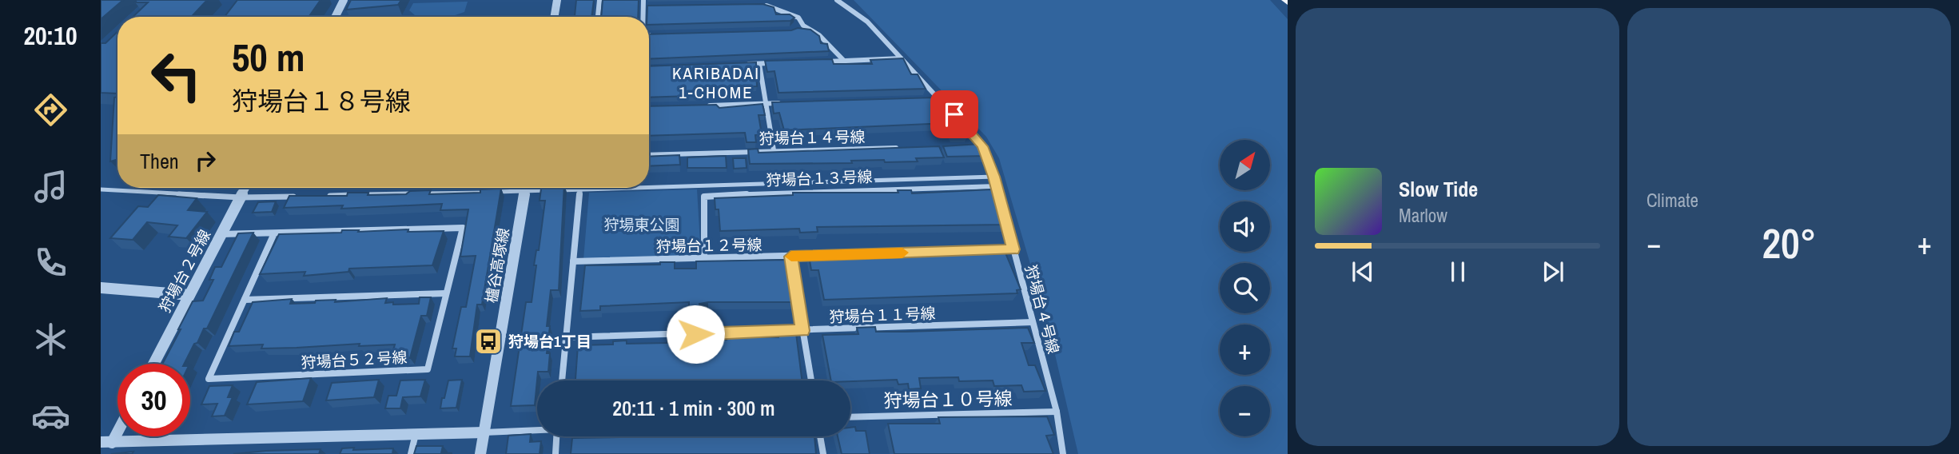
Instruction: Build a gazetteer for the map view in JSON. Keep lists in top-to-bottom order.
{
  "streets": {
    "street": [
      "狩場台１４号線",
      "狩場台１３号線",
      "狩場台１２号線",
      "櫨谷高塚線",
      "狩場台２号線",
      "狩場台４号線",
      "狩場台１１号線",
      "狩場台５２号線",
      "狩場台１０号線"
    ]
  },
  "crossings": [
    ["狩場台１３号線", "狩場台１２号線"],
    ["狩場台１３号線", "狩場台４号線"],
    ["狩場台２号線", "狩場台５２号線"],
    ["狩場台４号線", "狩場台１１号線"],
    ["狩場台４号線", "狩場台１０号線"]
  ],
  "districts": ["KARIBADAI 1-CHOME"],
  "parks": ["狩場東公園"],
  "places": {
    "bus stop": ["狩場台1丁目"]
  },
  "north": "top right",
  "page": {
    "tabs": "20:10",
    "tile": "Climate",
    "turn": ["50 m", "狩場台１８号線"],
    "then": "Then",
    "map_buttons": ["+", "−"],
    "song": ["Slow Tide", "Marlow"],
    "heat": ["−", "20°", "+"],
    "limit": "30",
    "trip": "20:11 · 1 min · 300 m"
  }
}
